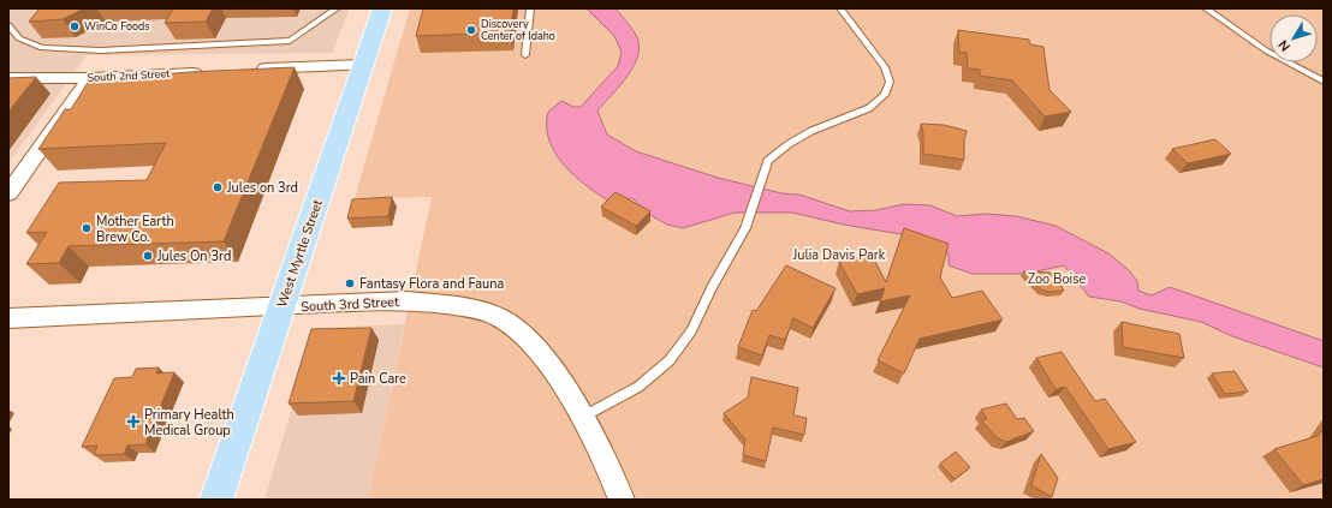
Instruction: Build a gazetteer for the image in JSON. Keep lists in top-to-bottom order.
{
  "streets": {
    "main road": ["West Myrtle Street"],
    "street": ["South 2nd Street", "South 3rd Street"]
  },
  "crossings": [
    ["West Myrtle Street", "South 3rd Street"]
  ],
  "parks": ["Julia Davis Park", "Zoo Boise"],
  "places": {
    "other": [
      "WinCo Foods",
      "Discovery Center of Idaho",
      "Jules on 3rd",
      "Mother Earth Brew Co.",
      "Jules On 3rd",
      "Fantasy Flora and Fauna"
    ],
    "health": ["Pain Care", "Primary Health Medical Group"]
  },
  "north": "bottom left"
}
